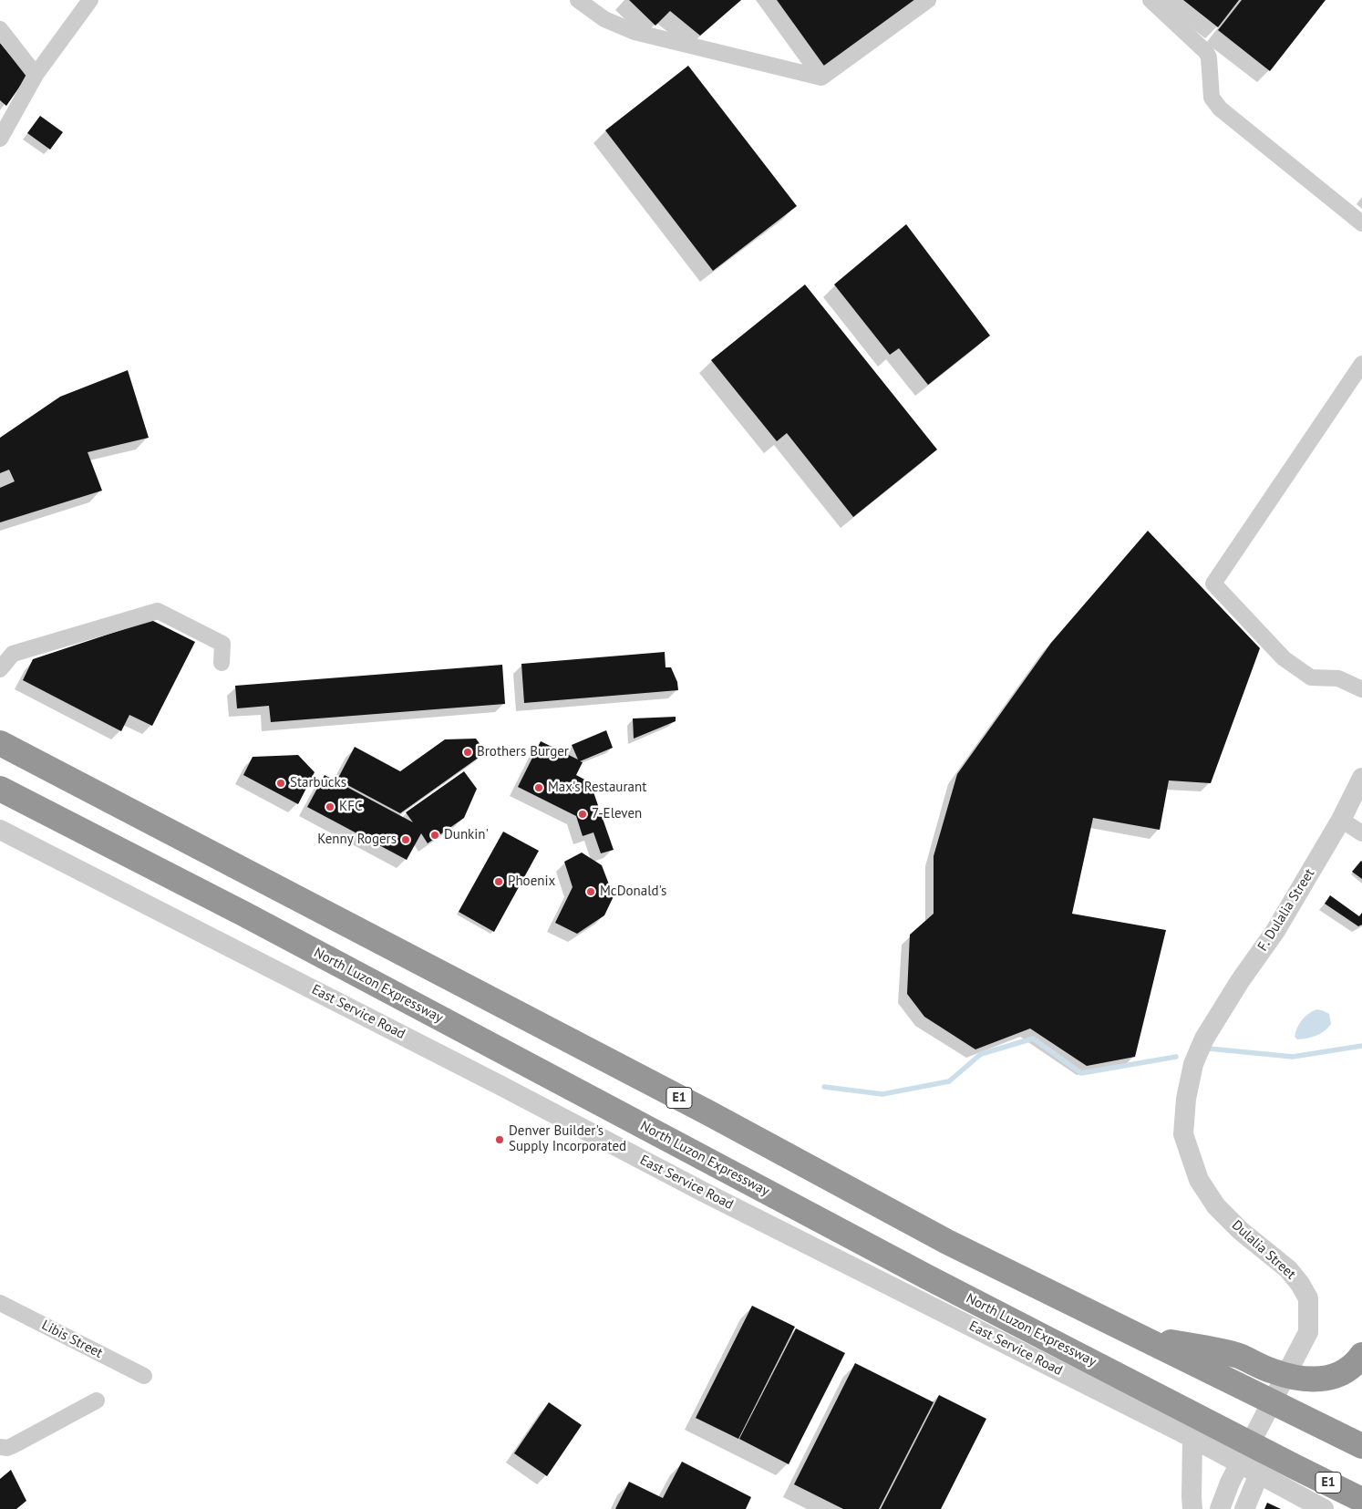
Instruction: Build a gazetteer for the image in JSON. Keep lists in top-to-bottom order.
{
  "streets": {
    "highway": ["North Luzon Expressway", "E1"],
    "street": [
      "F. Dulalia Street",
      "East Service Road",
      "Dulalia Street",
      "Libis Street"
    ]
  },
  "crossings": [
    ["F. Dulalia Street", "Dulalia Street"]
  ],
  "places": [
    "Brothers Burger",
    "Starbucks",
    "Max's Restaurant",
    "KFC",
    "7-Eleven",
    "Dunkin'",
    "Kenny Rogers",
    "Phoenix",
    "McDonald's",
    "Denver Builder's Supply Incorporated"
  ]
}
